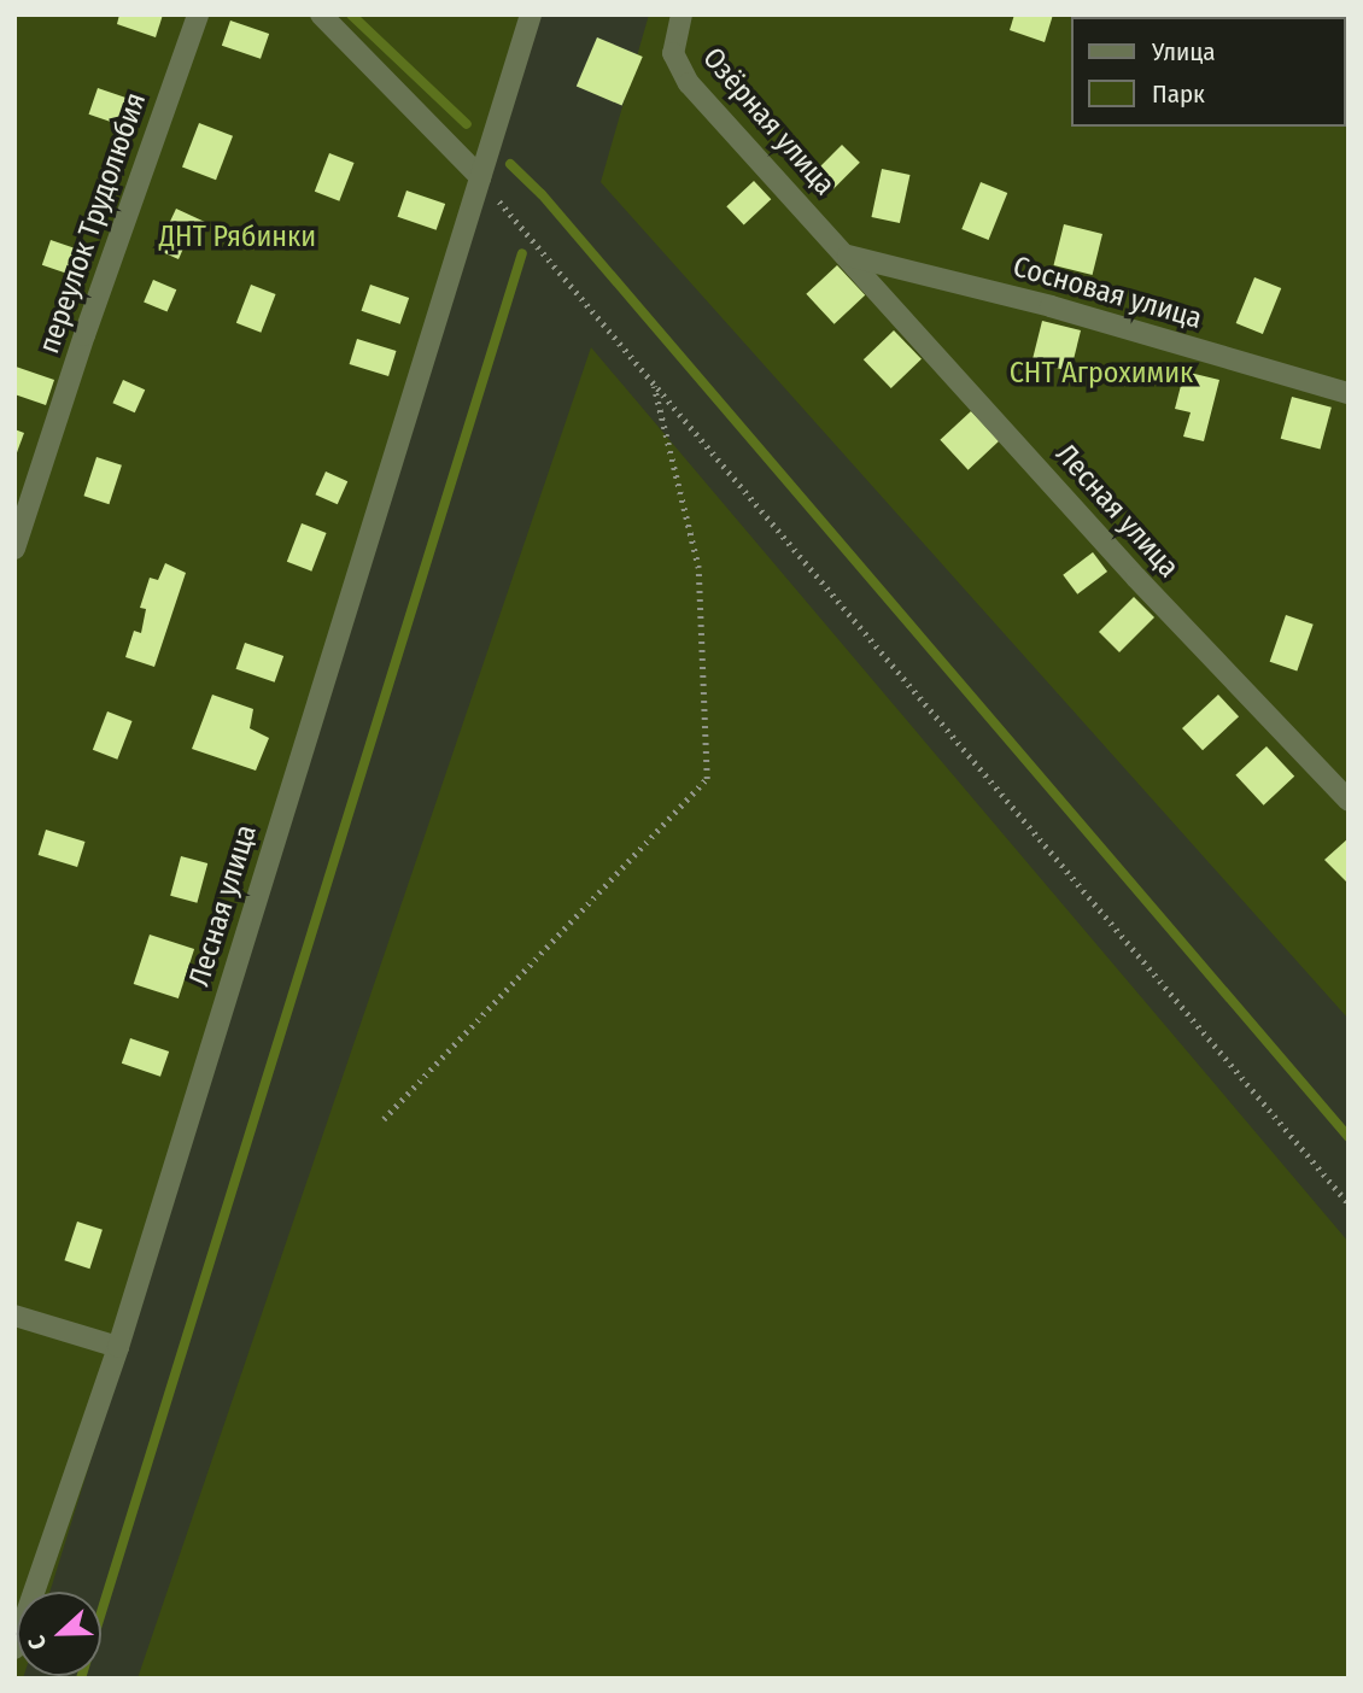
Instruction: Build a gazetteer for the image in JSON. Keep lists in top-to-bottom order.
{
  "streets": {
    "street": [
      "Озёрная улица",
      "переулок Трудолюбия",
      "Сосновая улица",
      "Лесная улица"
    ]
  },
  "crossings": [
    ["Озёрная улица", "Сосновая улица"],
    ["Озёрная улица", "Лесная улица"],
    ["Сосновая улица", "Лесная улица"]
  ],
  "parks": ["ДНТ Рябинки", "СНТ Агрохимик"],
  "legend": ["Улица", "Парк"],
  "north": "left"
}
